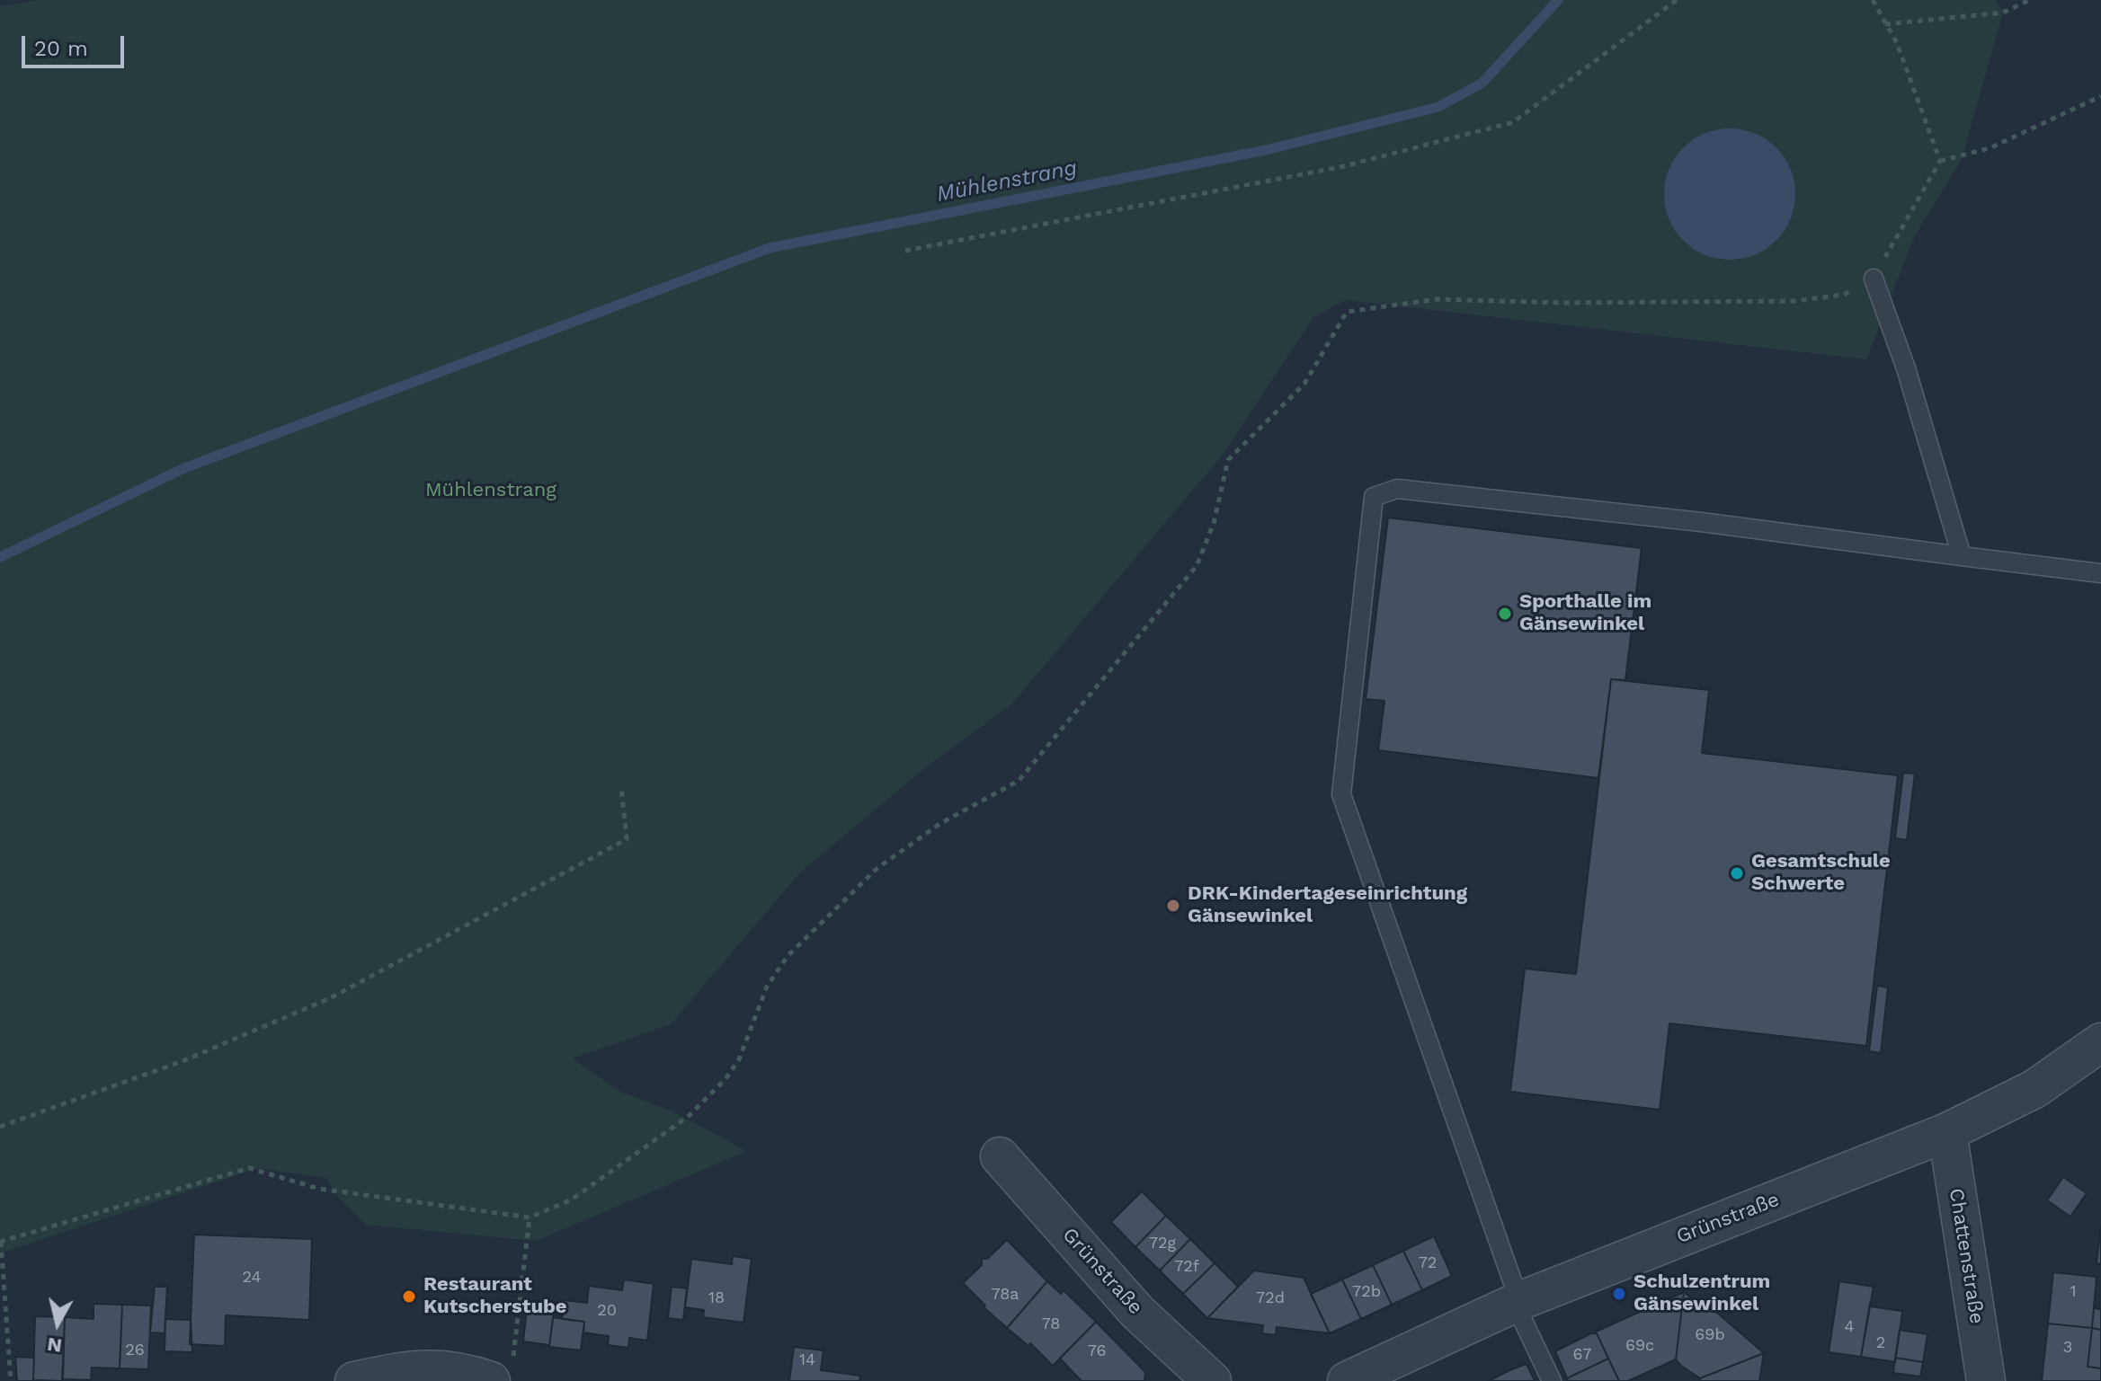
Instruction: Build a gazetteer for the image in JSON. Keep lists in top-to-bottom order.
{
  "streets": {
    "street": ["Grünstraße", "Chattenstraße"]
  },
  "crossings": [
    ["Grünstraße", "Chattenstraße"]
  ],
  "water": ["Mühlenstrang"],
  "parks": ["Mühlenstrang"],
  "places": [
    "Sporthalle im Gänsewinkel",
    "Gesamtschule Schwerte",
    "DRK-Kindertageseinrichtung Gänsewinkel",
    "Schulzentrum Gänsewinkel",
    "Restaurant Kutscherstube"
  ],
  "house_numbers": [
    "72g",
    "72",
    "72f",
    "24",
    "72b",
    "1",
    "78a",
    "18",
    "72d",
    "20",
    "78",
    "4",
    "69b",
    "2",
    "69c",
    "3",
    "26",
    "76",
    "67",
    "14"
  ],
  "scale_bar": "20 m",
  "north": "bottom"
}
